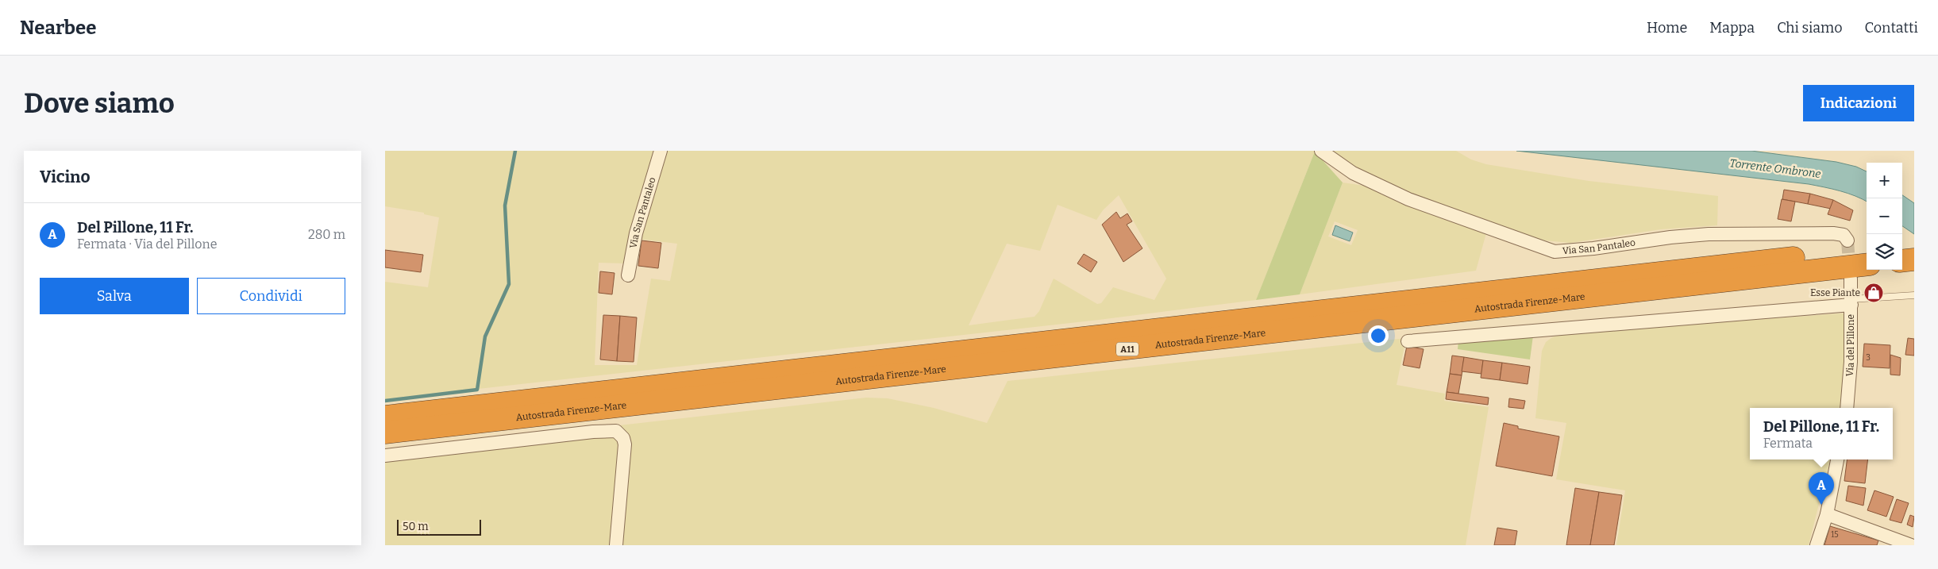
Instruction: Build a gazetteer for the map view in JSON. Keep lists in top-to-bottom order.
{
  "streets": {
    "highway": ["Autostrada Firenze-Mare", "A11"],
    "street": ["Via San Pantaleo", "Via del Pillone"]
  },
  "water": ["Torrente Ombrone"],
  "places": {
    "shop": ["Esse Piante"]
  },
  "house_numbers": ["3", "15"],
  "scale_bar": "50 m",
  "page": {
    "header": "Nearbee",
    "nav": [
      "Home",
      "Mappa",
      "Chi siamo",
      "Contatti"
    ],
    "buttons": [
      "Indicazioni",
      ["Salva", "Condividi"]
    ],
    "title": "Dove siamo",
    "heading": "Vicino",
    "map_buttons": ["+", "−"],
    "list": [
      {
        "mark": "A",
        "name": "Del Pillone, 11 Fr.",
        "note": "Fermata · Via del Pillone",
        "value": "280 m"
      }
    ],
    "popup": ["Del Pillone, 11 Fr.", "Fermata"],
    "pins": "A",
    "scale": "50 m"
  }
}
